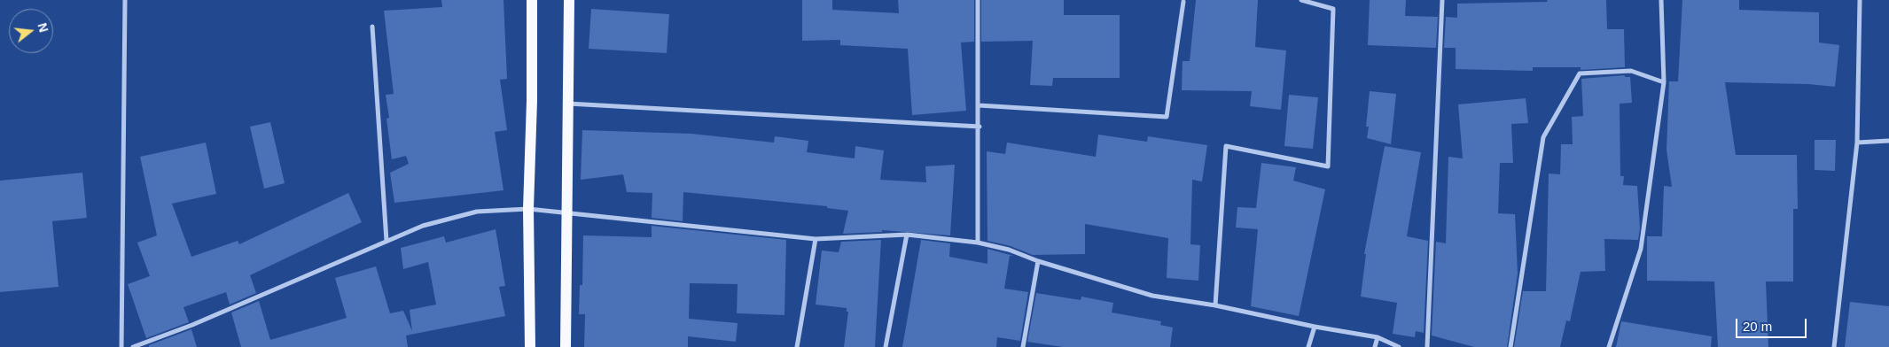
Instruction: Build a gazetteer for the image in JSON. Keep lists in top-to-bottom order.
{
  "scale_bar": "20 m",
  "north": "right"
}
